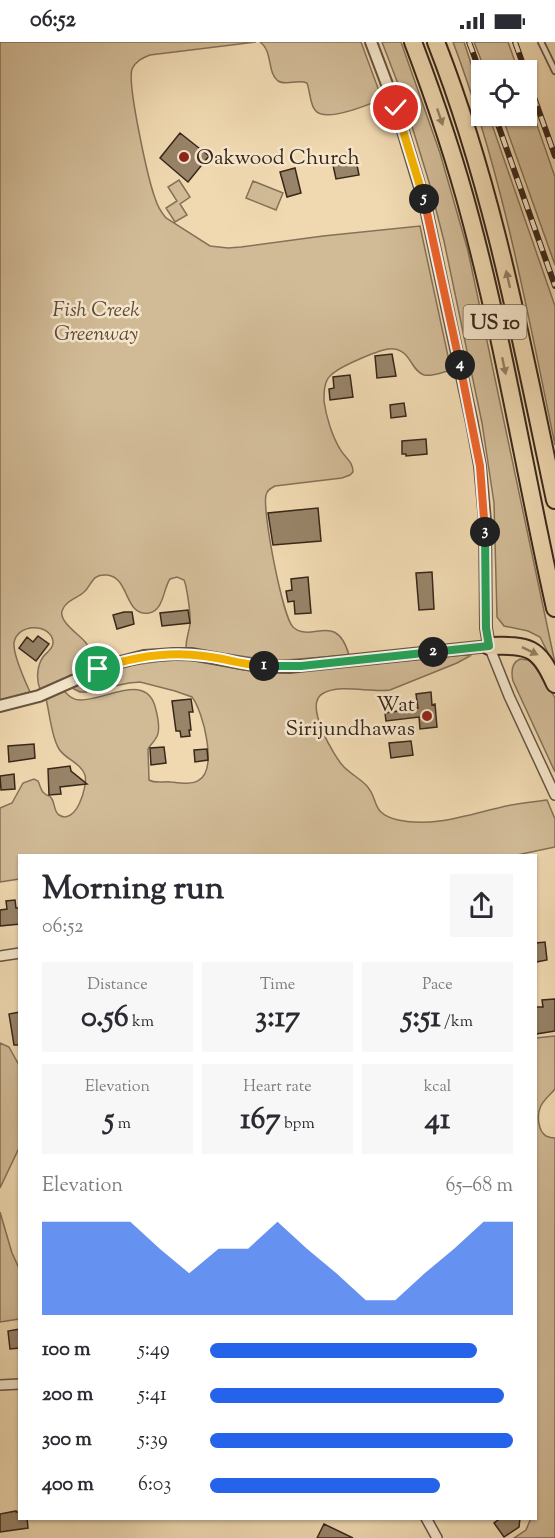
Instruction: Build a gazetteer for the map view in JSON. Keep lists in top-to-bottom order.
{
  "streets": {
    "highway": ["US 10"]
  },
  "parks": ["Fish Creek Greenway"],
  "places": ["Oakwood Church", "Wat Sirijundhawas"],
  "page": {
    "status": "06:52",
    "pins": [
      "5",
      "4",
      "3",
      "2",
      "1"
    ],
    "heading": ["Morning run", "06:52"],
    "stats": [
      ["Distance", "0.56 km"],
      ["Time", "3:17"],
      ["Pace", "5:51 /km"],
      ["Elevation", "5 m"],
      ["Heart rate", "167 bpm"],
      ["kcal", "41"]
    ],
    "chart": ["Elevation", "65–68 m"],
    "list": [
      {
        "name": "100 m",
        "note": "5:49"
      },
      {
        "name": "200 m",
        "note": "5:41"
      },
      {
        "name": "300 m",
        "note": "5:39"
      },
      {
        "name": "400 m",
        "note": "6:03"
      }
    ]
  }
}
